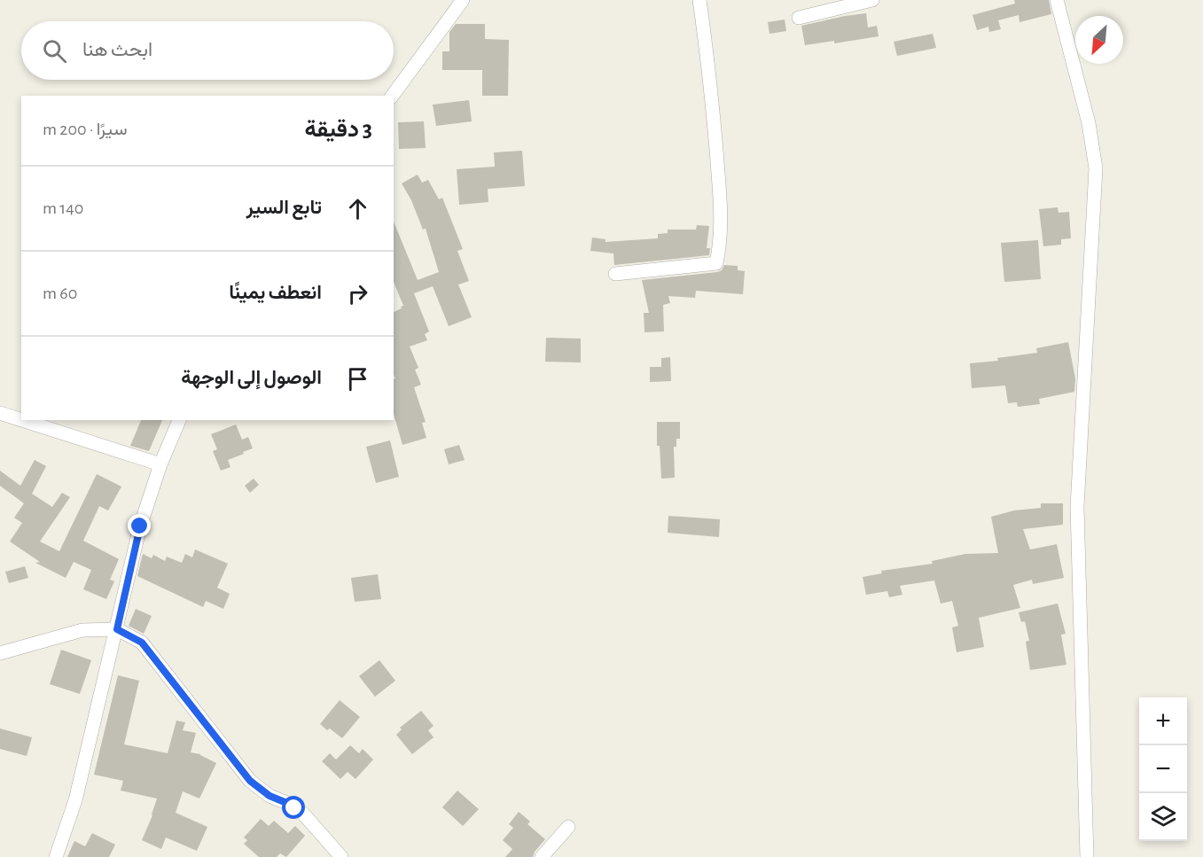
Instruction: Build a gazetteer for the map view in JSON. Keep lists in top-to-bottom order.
{
  "north": "bottom left",
  "page": {
    "search": "ابحث هنا",
    "heading": ["3 دقيقة", "سيرًا · 200 m"],
    "list": [
      ["تابع السير", "140 m"],
      ["انعطف يمينًا", "60 m"],
      "الوصول إلى الوجهة"
    ],
    "map_buttons": ["+", "−"]
  }
}
